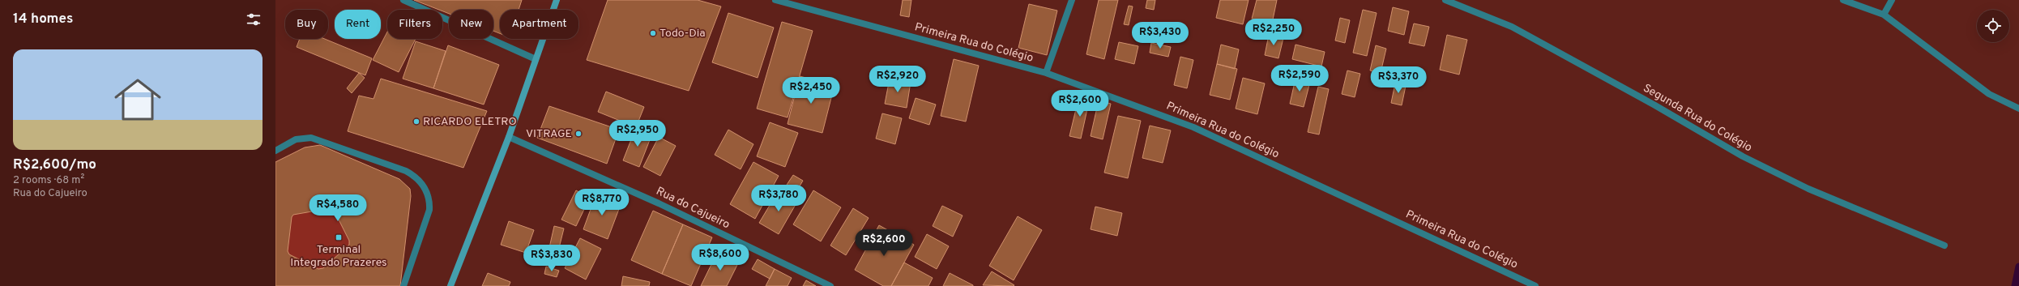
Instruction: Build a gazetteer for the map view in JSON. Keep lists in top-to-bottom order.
{
  "streets": {
    "street": ["Primeira Rua do Colégio", "Segunda Rua do Colégio", "Rua do Cajueiro"]
  },
  "places": {
    "other": ["Todo-Dia", "RICARDO ELETRO", "VITRAGE"],
    "transit": ["Terminal Integrado Prazeres"]
  },
  "page": {
    "heading": "14 homes",
    "chip": [
      "Buy",
      "Rent",
      "Filters",
      "New",
      "Apartment"
    ],
    "price": [
      "R$2,250",
      "R$3,430",
      "R$2,590",
      "R$2,920",
      "R$3,370",
      "R$2,450",
      "R$2,600",
      "R$2,950",
      "R$3,780",
      "R$8,770",
      "R$4,580",
      "R$2,600",
      "R$8,600",
      "R$3,830"
    ],
    "list": [
      {
        "name": "R$2,600/mo",
        "note": "2 rooms · 68 m² · Rua do Cajueiro"
      }
    ]
  }
}
